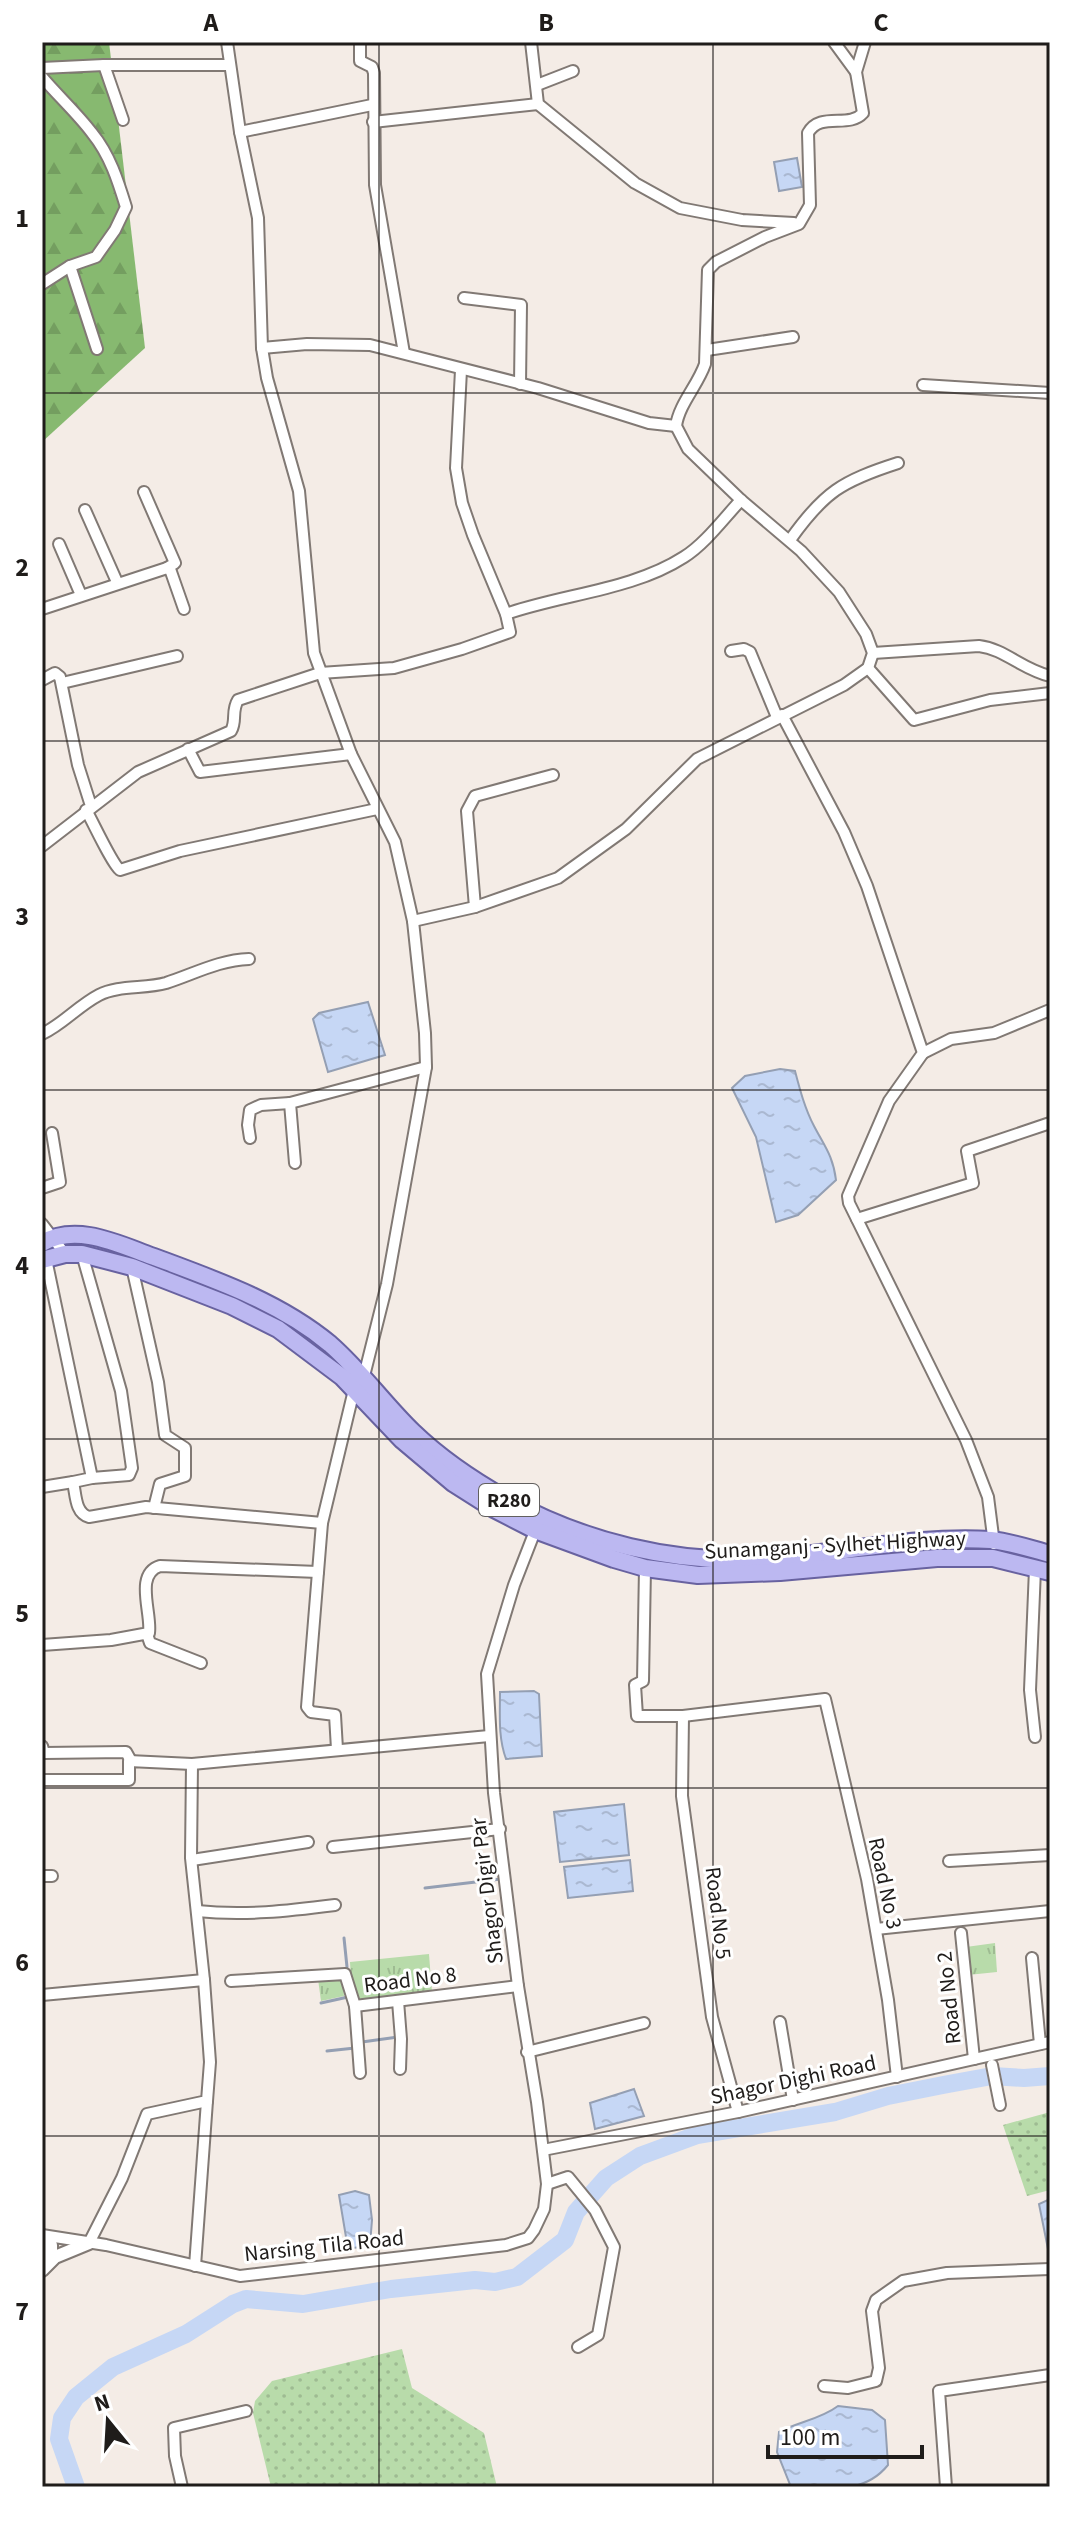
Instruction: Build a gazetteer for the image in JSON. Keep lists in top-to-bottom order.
{
  "streets": {
    "main road": ["R280", "Sunamganj - Sylhet Highway"],
    "street": [
      "Road No 3",
      "Shagor Digir Par",
      "Road No 5",
      "Road No 8",
      "Road No 2",
      "Shagor Dighi Road",
      "Narsing Tila Road"
    ]
  },
  "crossings": [
    ["Sunamganj - Sylhet Highway", "Shagor Digir Par"],
    ["Road No 3", "Road No 5"],
    ["Road No 3", "Shagor Dighi Road"],
    ["Shagor Digir Par", "Road No 8"],
    ["Shagor Digir Par", "Shagor Dighi Road"],
    ["Shagor Digir Par", "Narsing Tila Road"],
    ["Road No 5", "Shagor Dighi Road"],
    ["Road No 2", "Shagor Dighi Road"]
  ],
  "scale_bar": "100 m",
  "north": "top",
  "grid": {
    "columns": ["A", "B", "C"],
    "rows": [
      "1",
      "2",
      "3",
      "4",
      "5",
      "6",
      "7"
    ]
  }
}
